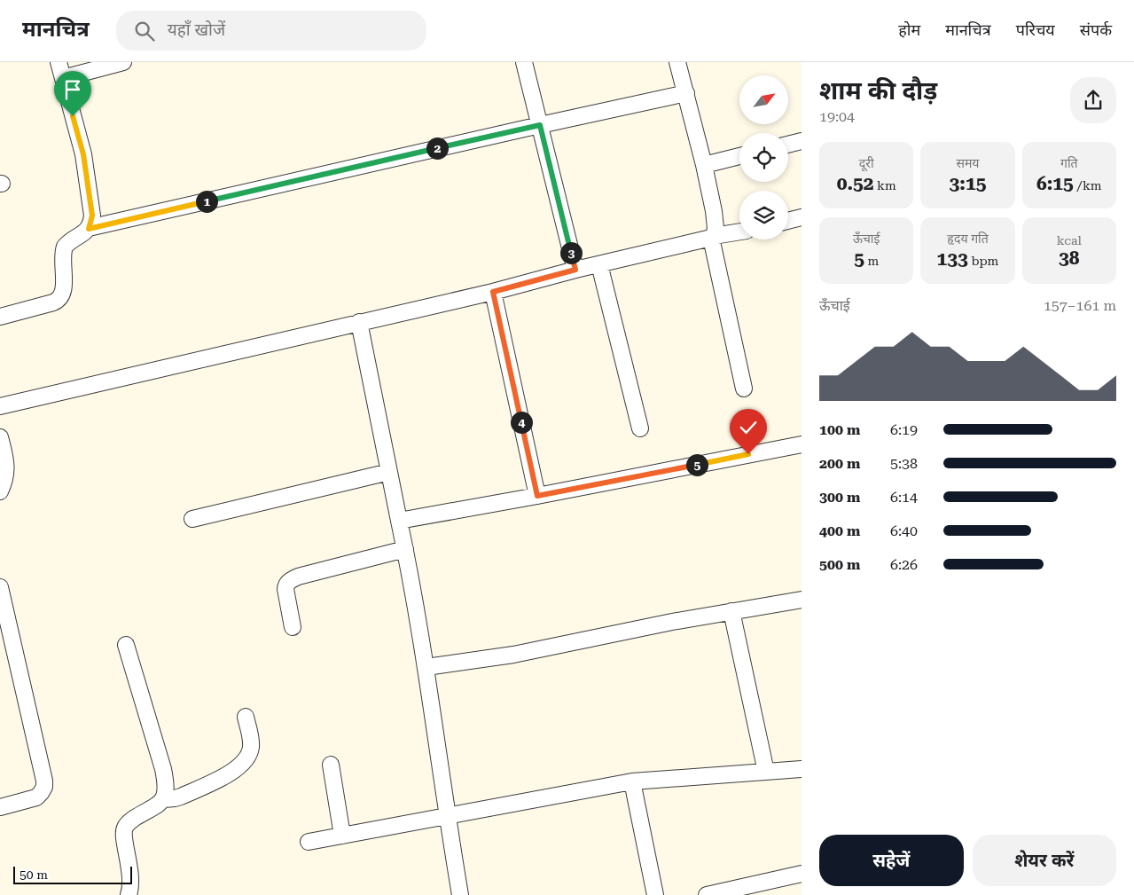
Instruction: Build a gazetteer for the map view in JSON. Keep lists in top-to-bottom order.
{
  "scale_bar": "50 m",
  "north": "top right",
  "page": {
    "header": "मानचित्र",
    "search": "यहाँ खोजें",
    "nav": [
      "होम",
      "मानचित्र",
      "परिचय",
      "संपर्क"
    ],
    "heading": ["शाम की दौड़", "19:04"],
    "pins": [
      "2",
      "1",
      "3",
      "4",
      "5"
    ],
    "stats": [
      ["दूरी", "0.52 km"],
      ["समय", "3:15"],
      ["गति", "6:15 /km"],
      ["ऊँचाई", "5 m"],
      ["हृदय गति", "133 bpm"],
      ["kcal", "38"]
    ],
    "chart": ["ऊँचाई", "157–161 m"],
    "list": [
      {
        "name": "100 m",
        "note": "6:19"
      },
      {
        "name": "200 m",
        "note": "5:38"
      },
      {
        "name": "300 m",
        "note": "6:14"
      },
      {
        "name": "400 m",
        "note": "6:40"
      },
      {
        "name": "500 m",
        "note": "6:26"
      }
    ],
    "buttons": ["सहेजें", "शेयर करें"],
    "scale": "50 m"
  }
}
